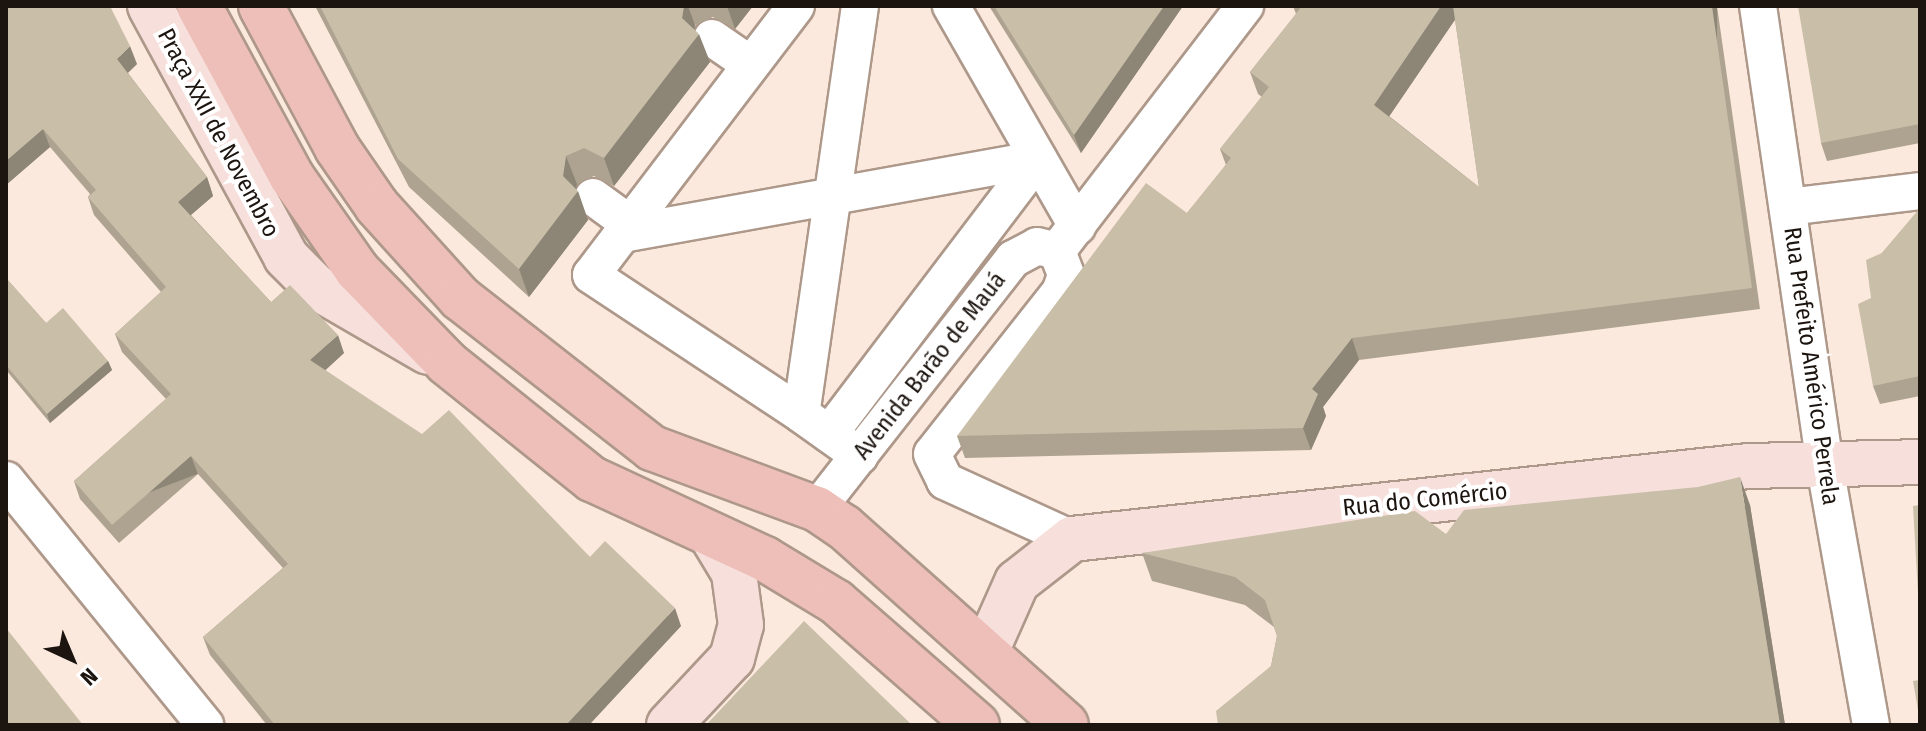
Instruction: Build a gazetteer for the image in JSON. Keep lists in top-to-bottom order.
{
  "streets": {
    "street": [
      "Praça XXII de Novembro",
      "Avenida Barão de Mauá",
      "Rua Prefeito Américo Perrela",
      "Rua do Comércio"
    ]
  },
  "crossings": [
    ["Rua Prefeito Américo Perrela", "Rua do Comércio"]
  ],
  "north": "bottom right"
}
